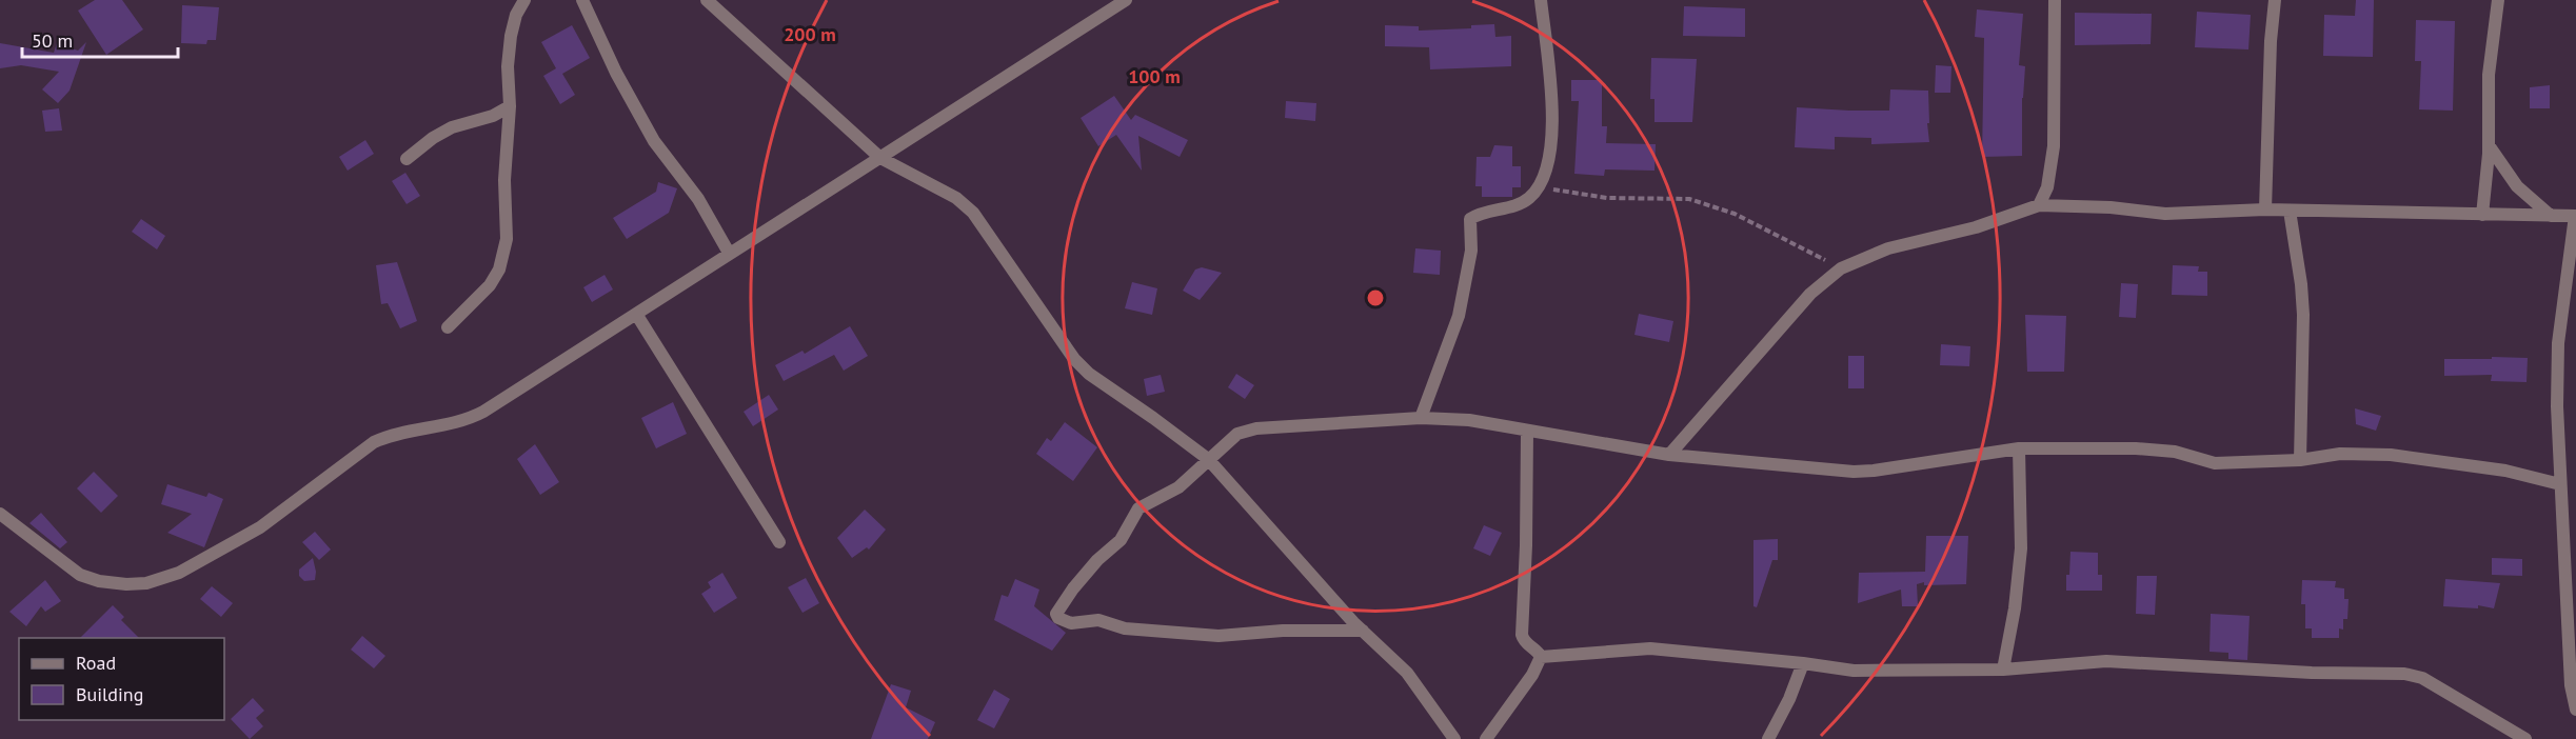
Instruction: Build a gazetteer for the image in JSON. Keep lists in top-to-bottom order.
{
  "legend": ["Road", "Building"],
  "scale_bar": "50 m",
  "rings": ["200 m", "100 m"]
}
